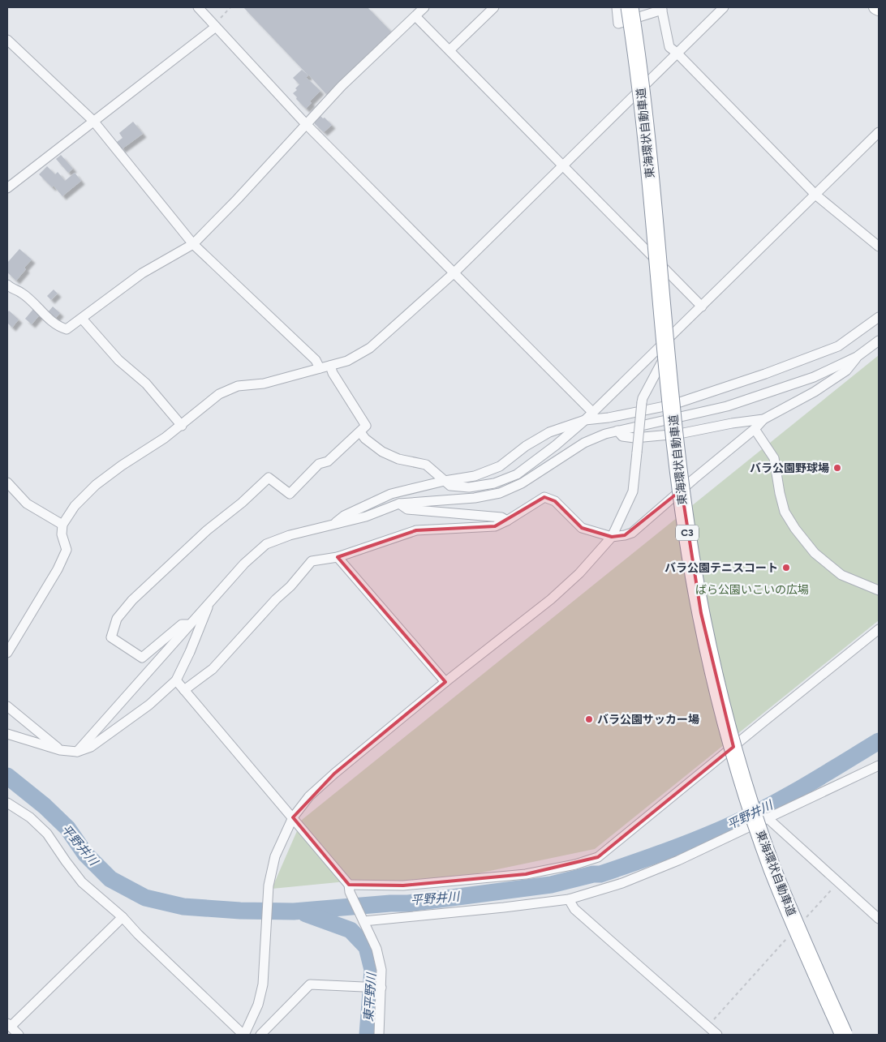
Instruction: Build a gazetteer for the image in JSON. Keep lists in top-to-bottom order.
{
  "streets": {
    "highway": ["東海環状自動車道", "C3"]
  },
  "water": ["平野井川", "東平野川"],
  "parks": ["ばら公園いこいの広場"],
  "places": ["バラ公園野球場", "バラ公園テニスコート", "バラ公園サッカー場"]
}
